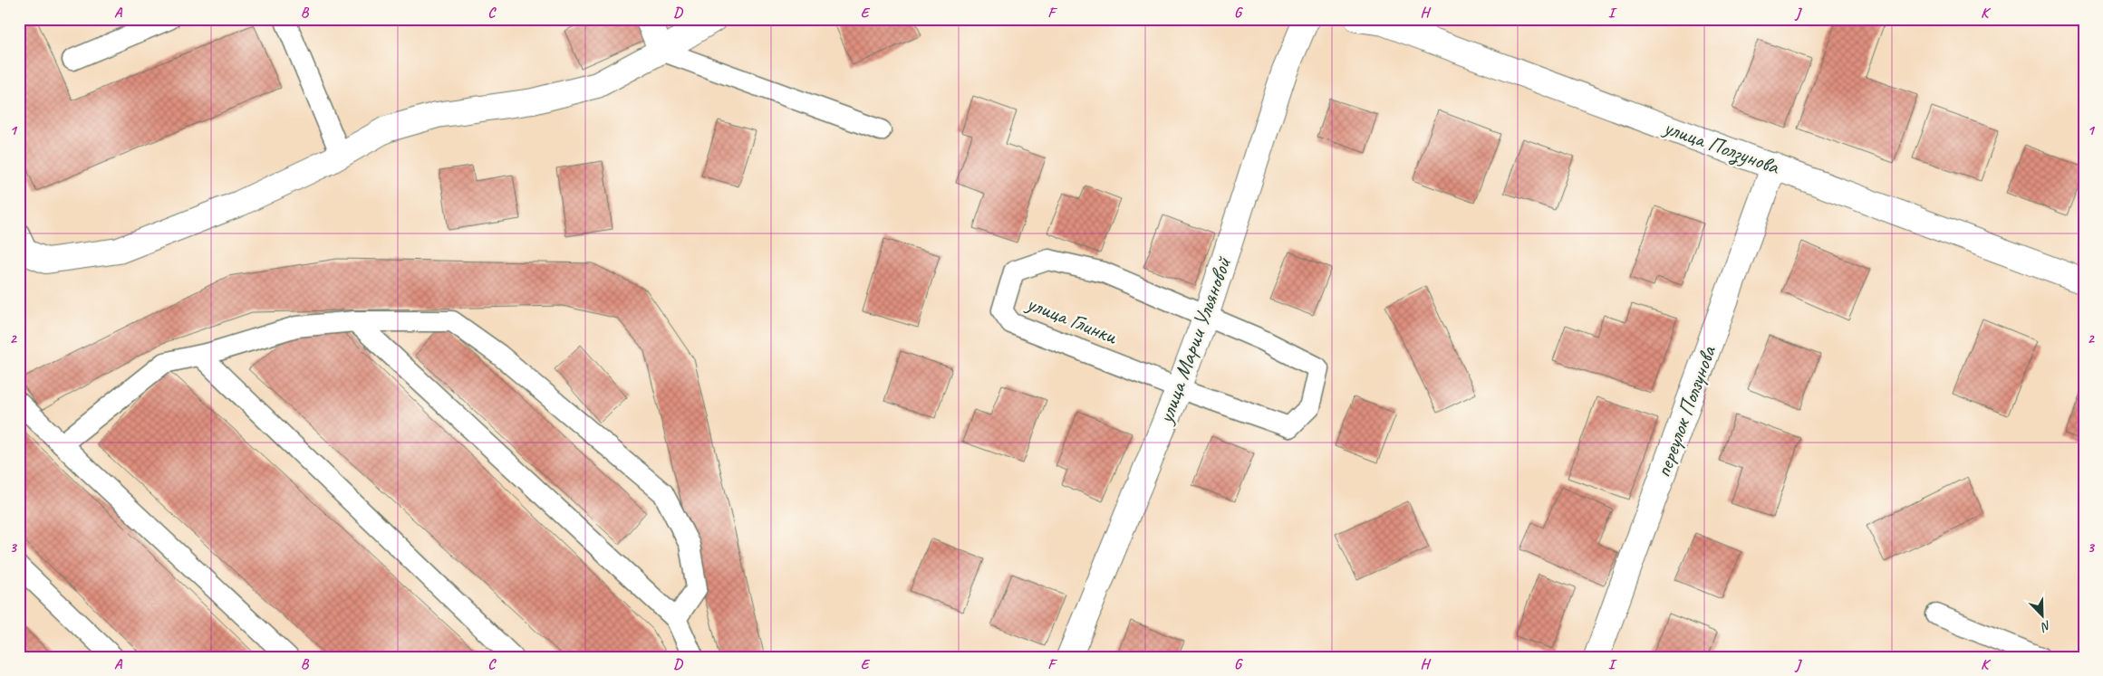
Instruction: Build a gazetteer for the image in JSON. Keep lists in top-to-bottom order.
{
  "streets": {
    "street": ["улица Ползунова", "улица Марии Ульяновой", "переулок Ползунова"],
    "lane": ["улица Глинки"]
  },
  "crossings": [
    ["улица Ползунова", "переулок Ползунова"],
    ["улица Глинки", "улица Марии Ульяновой"]
  ],
  "north": "bottom right",
  "grid": {
    "columns": [
      "A",
      "B",
      "C",
      "D",
      "E",
      "F",
      "G",
      "H",
      "I",
      "J",
      "K"
    ],
    "rows": ["1", "2", "3"]
  }
}
